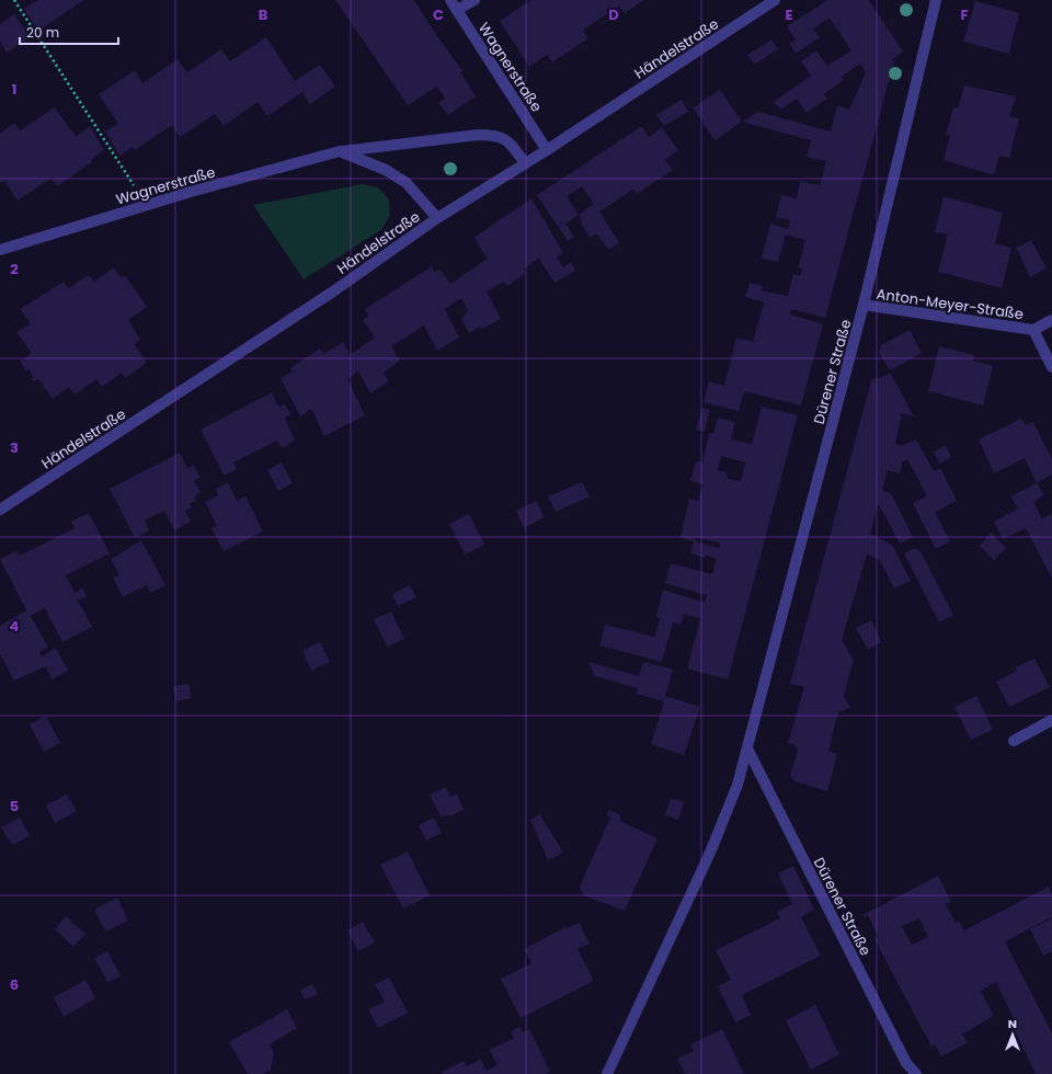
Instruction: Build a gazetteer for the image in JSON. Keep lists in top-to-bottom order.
{
  "streets": {
    "street": [
      "Händelstraße",
      "Wagnerstraße",
      "Anton-Meyer-Straße",
      "Dürener Straße"
    ]
  },
  "crossings": [
    ["Händelstraße", "Wagnerstraße"],
    ["Anton-Meyer-Straße", "Dürener Straße"]
  ],
  "scale_bar": "20 m",
  "north": "top",
  "grid": {
    "columns": [
      "B",
      "C",
      "D",
      "E",
      "F"
    ],
    "rows": [
      "1",
      "2",
      "3",
      "4",
      "5",
      "6"
    ]
  }
}
